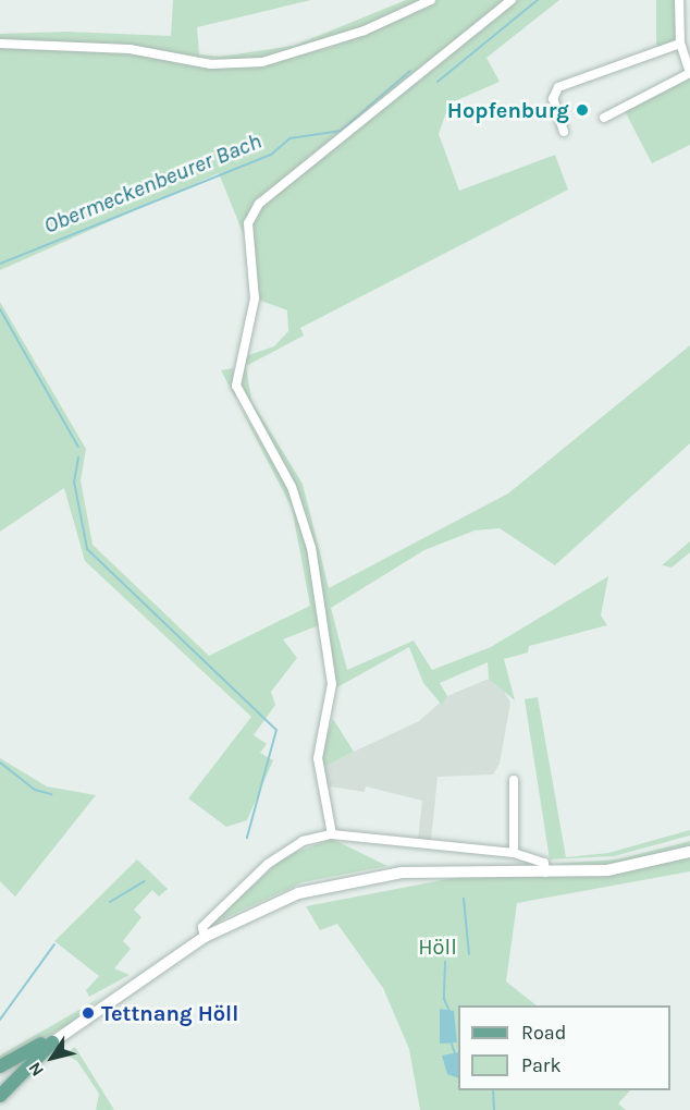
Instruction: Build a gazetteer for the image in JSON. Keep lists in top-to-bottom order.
{
  "water": ["Obermeckenbeurer Bach"],
  "parks": ["Höll"],
  "places": ["Hopfenburg", "Tettnang Höll"],
  "legend": ["Road", "Park"],
  "north": "bottom left"
}
